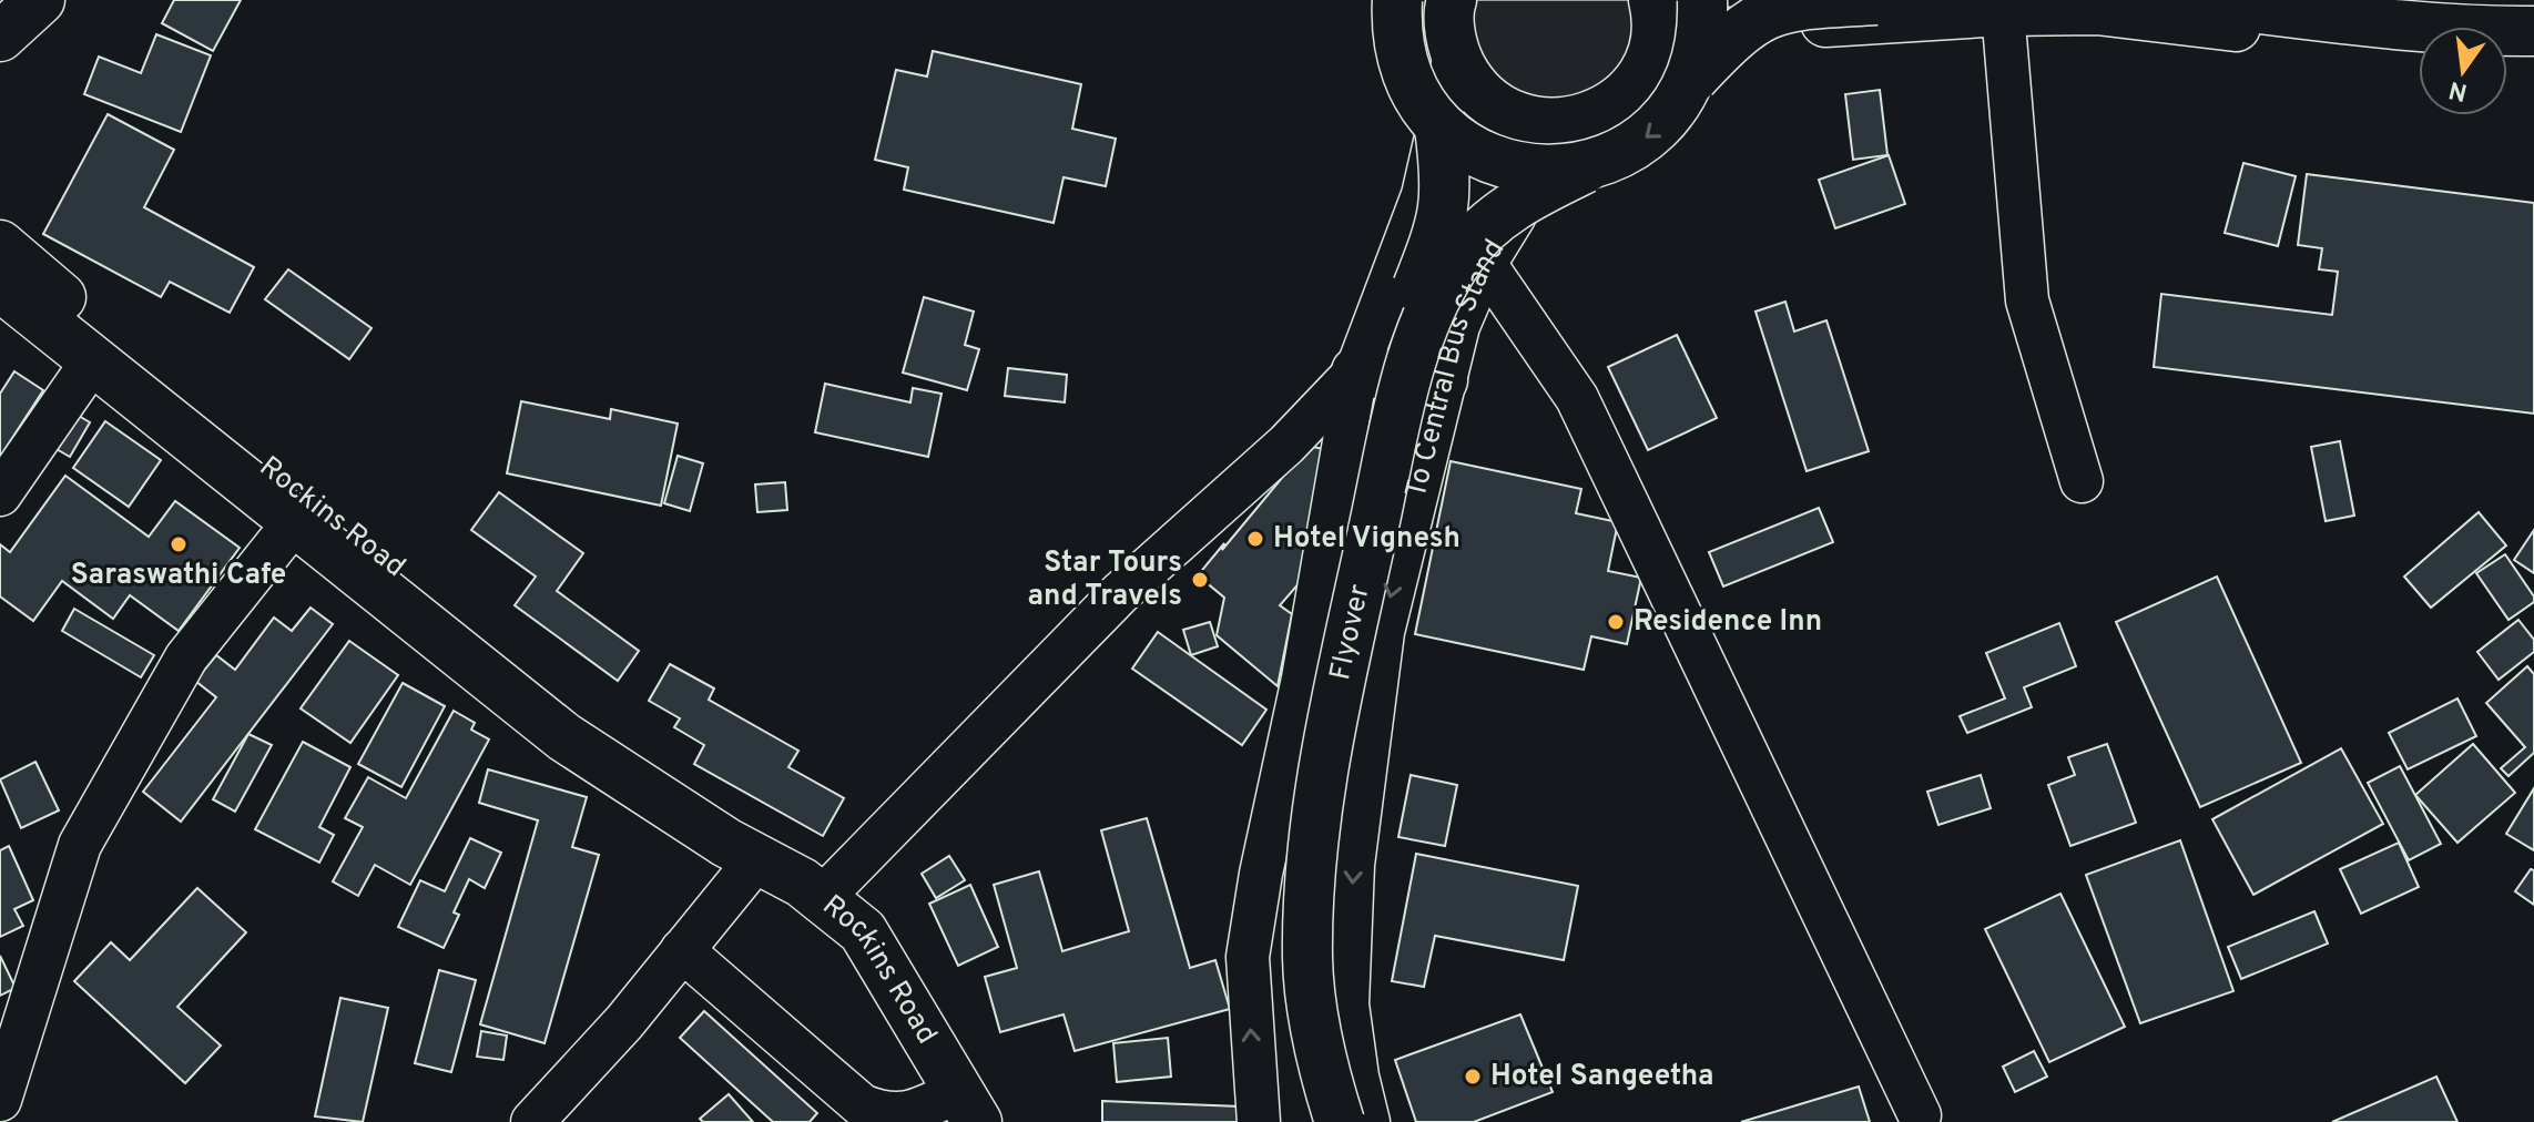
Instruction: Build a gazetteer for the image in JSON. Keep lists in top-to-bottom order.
{
  "streets": {
    "main road": ["Rockins Road", "Flyover"],
    "street": ["To Central Bus Stand"]
  },
  "places": [
    "Hotel Vignesh",
    "Saraswathi Cafe",
    "Star Tours and Travels",
    "Residence Inn",
    "Hotel Sangeetha"
  ],
  "north": "bottom"
}
